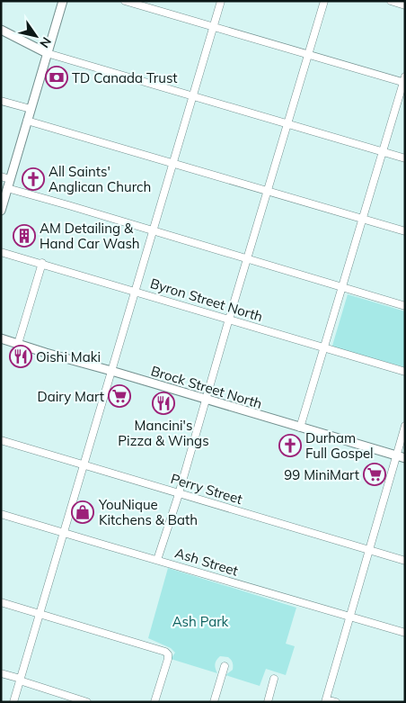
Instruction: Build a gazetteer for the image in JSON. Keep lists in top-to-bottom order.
{
  "streets": {
    "main road": ["Brock Street North"],
    "street": ["Byron Street North", "Perry Street", "Ash Street"]
  },
  "parks": ["Ash Park"],
  "places": {
    "bank": ["TD Canada Trust"],
    "church": ["All Saints' Anglican Church", "Durham Full Gospel"],
    "building": ["AM Detailing & Hand Car Wash"],
    "restaurant": ["Oishi Maki", "Mancini's Pizza & Wings"],
    "supermarket": ["Dairy Mart", "99 MiniMart"],
    "shop": ["YouNique Kitchens & Bath"]
  },
  "north": "bottom right"
}
